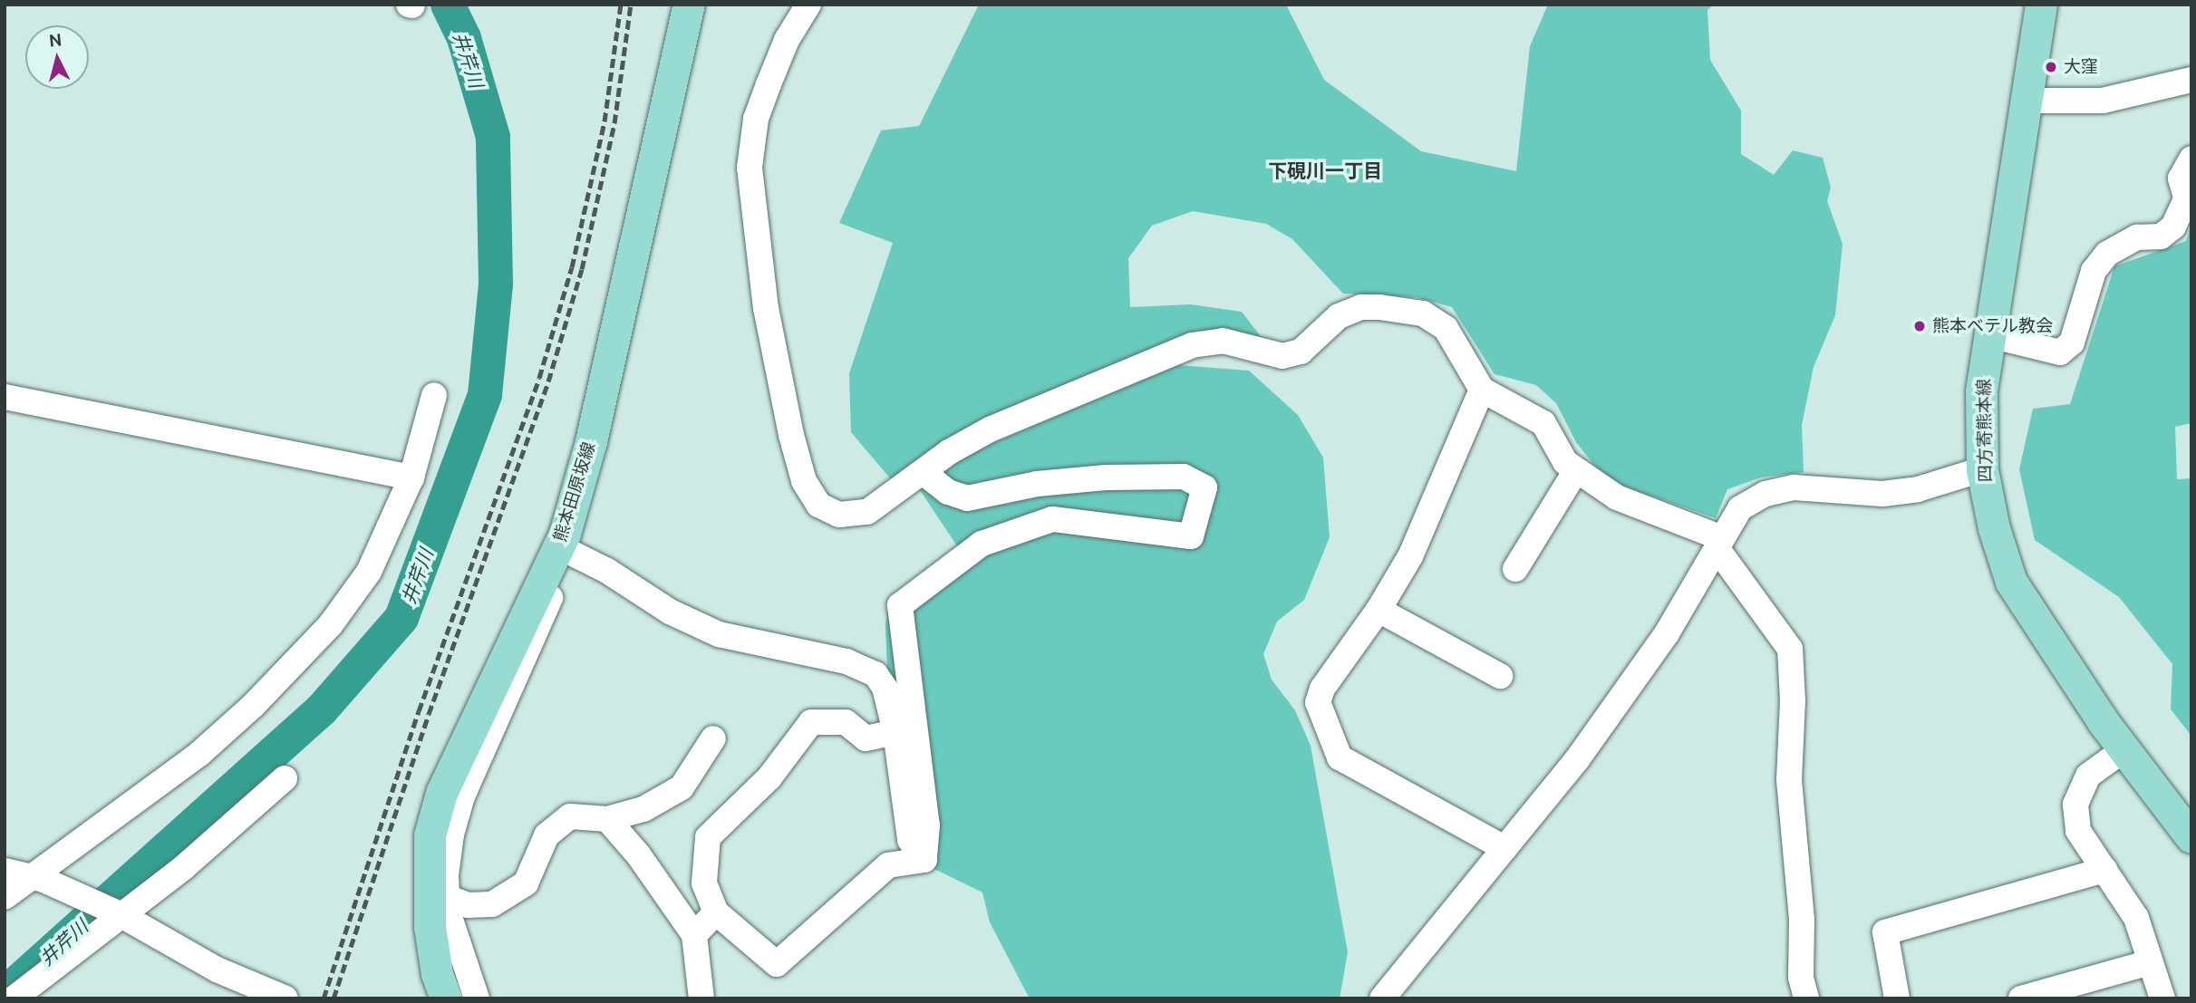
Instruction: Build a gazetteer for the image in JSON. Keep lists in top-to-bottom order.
{
  "streets": {
    "main road": ["四方寄熊本線", "熊本田原坂線"]
  },
  "districts": ["下硯川一丁目"],
  "water": ["井芹川"],
  "places": ["大窪", "熊本ベテル教会"],
  "north": "top"
}
